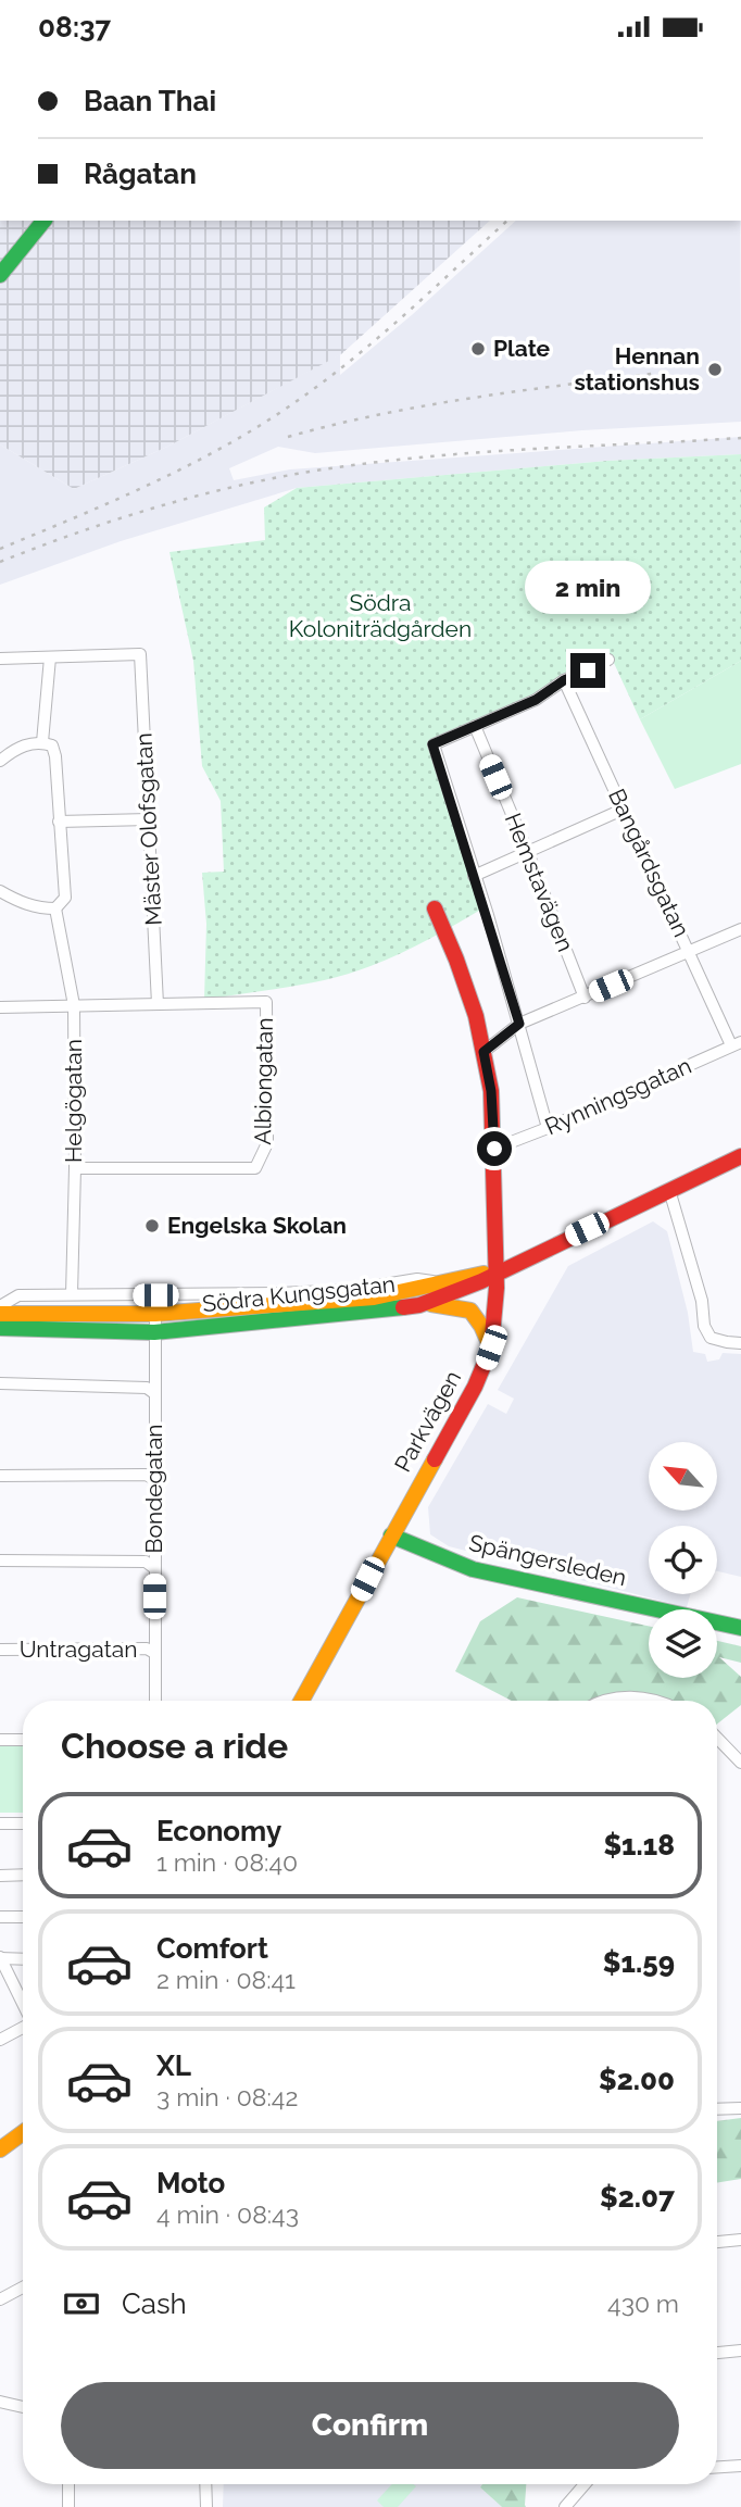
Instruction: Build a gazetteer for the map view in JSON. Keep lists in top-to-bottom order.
{
  "streets": {
    "main road": ["Södra Kungsgatan", "Parkvägen", "Spängersleden"],
    "street": [
      "Mäster Olofsgatan",
      "Bangårdsgatan",
      "Hemstavägen",
      "Albiongatan",
      "Rynningsgatan",
      "Helgögatan",
      "Bondegatan",
      "Untragatan"
    ]
  },
  "crossings": [
    ["Mäster Olofsgatan", "Albiongatan"],
    ["Bangårdsgatan", "Rynningsgatan"],
    ["Albiongatan", "Helgögatan"],
    ["Rynningsgatan", "Parkvägen"],
    ["Helgögatan", "Södra Kungsgatan"],
    ["Södra Kungsgatan", "Parkvägen"],
    ["Södra Kungsgatan", "Bondegatan"],
    ["Parkvägen", "Spängersleden"],
    ["Bondegatan", "Untragatan"]
  ],
  "parks": ["Södra Koloniträdgården"],
  "places": ["Plate", "Hennan stationshus", "Engelska Skolan"],
  "north": "top left",
  "page": {
    "status": "08:37",
    "banner": ["Baan Thai", "Rågatan"],
    "bubble": "2 min",
    "heading": "Choose a ride",
    "list": [
      {
        "name": "Economy",
        "note": "1 min · 08:40",
        "value": "$1.18"
      },
      {
        "name": "Comfort",
        "note": "2 min · 08:41",
        "value": "$1.59"
      },
      {
        "name": "XL",
        "note": "3 min · 08:42",
        "value": "$2.00"
      },
      {
        "name": "Moto",
        "note": "4 min · 08:43",
        "value": "$2.07"
      }
    ],
    "pay": ["Cash", "430 m"],
    "buttons": "Confirm"
  }
}
